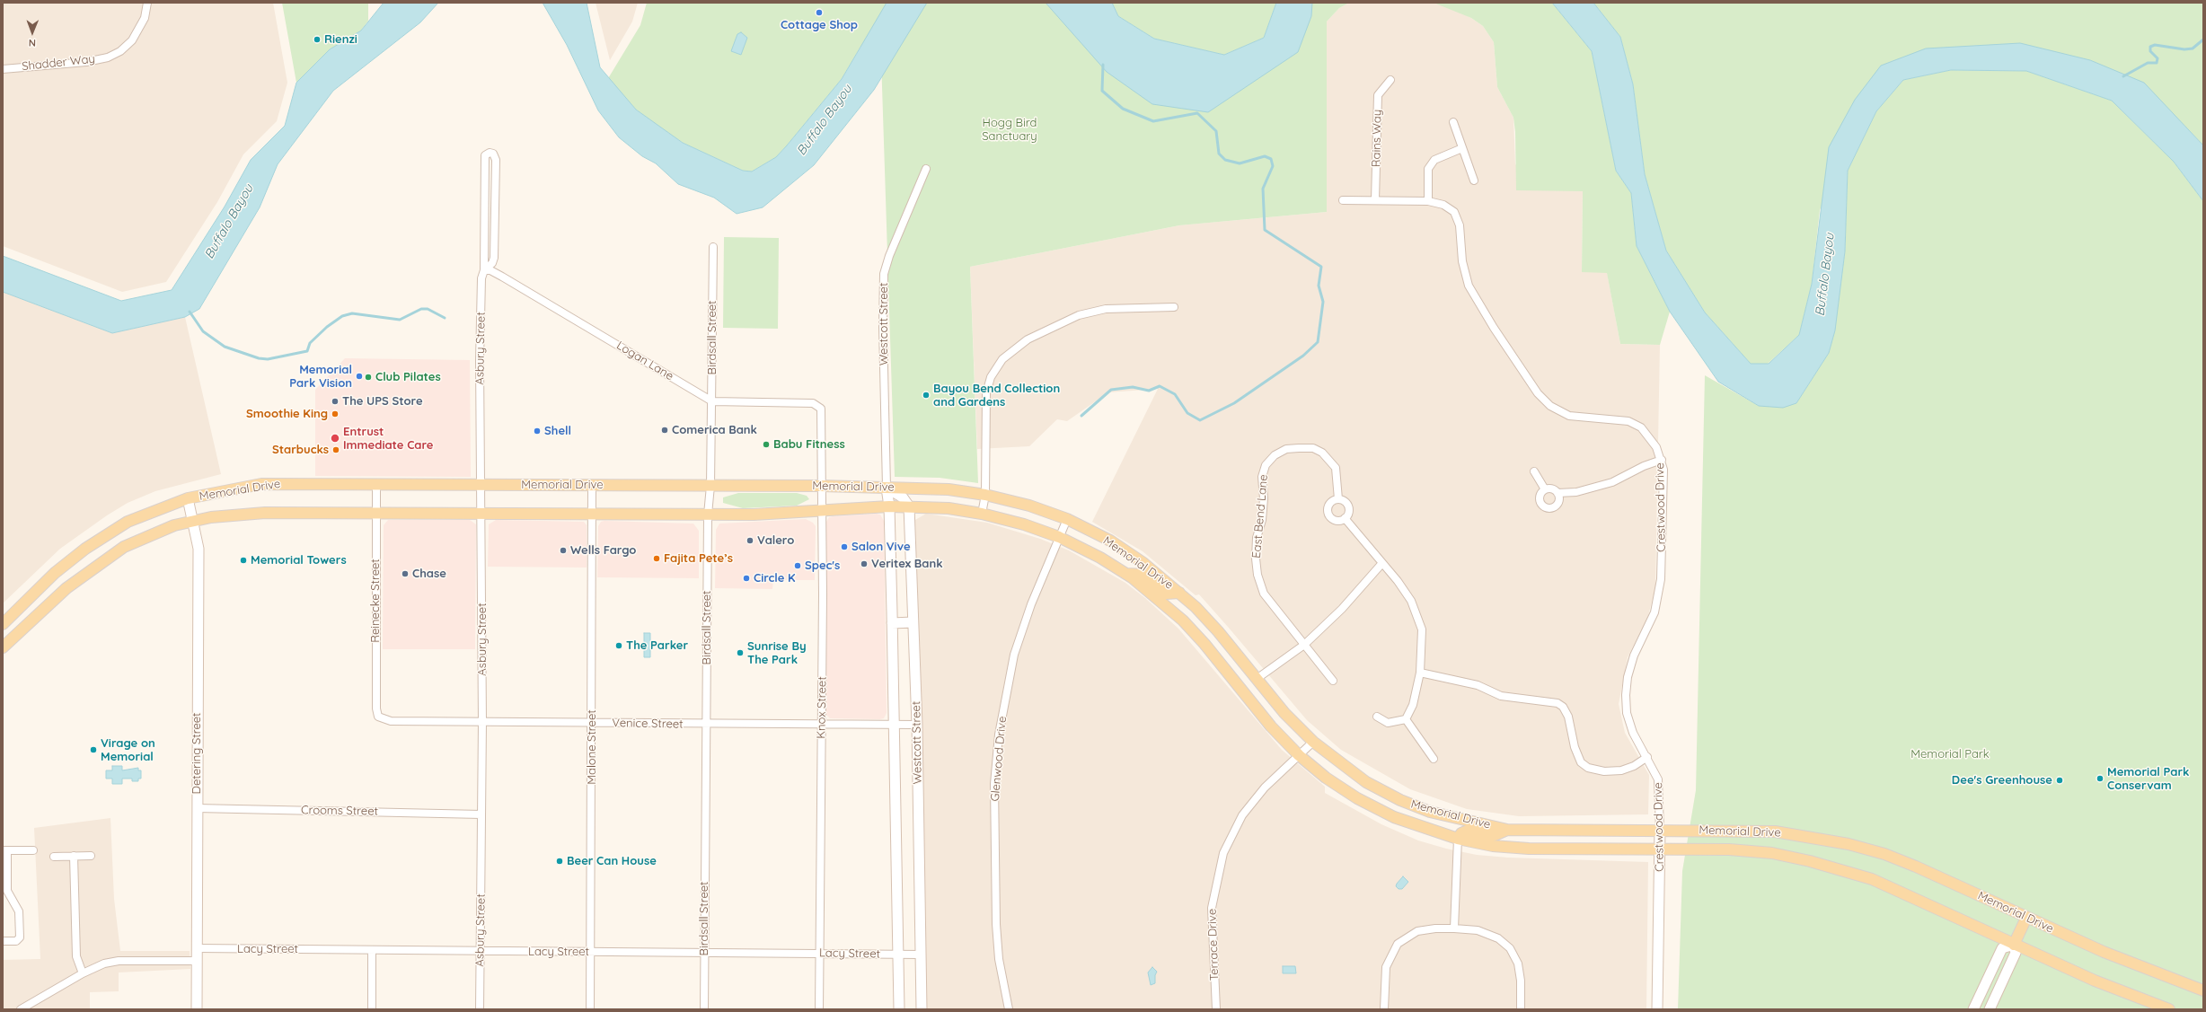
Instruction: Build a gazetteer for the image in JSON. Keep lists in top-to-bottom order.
{
  "streets": {
    "main road": [
      "Westcott Street",
      "Memorial Drive",
      "Crestwood Drive",
      "Detering Street"
    ],
    "street": [
      "Shadder Way",
      "Rains Way",
      "Birdsall Street",
      "Asbury Street",
      "Logan Lane",
      "East Bend Lane",
      "Reinecke Street",
      "Knox Street",
      "Venice Street",
      "Malone Street",
      "Glenwood Drive",
      "Crooms Street",
      "Terrace Drive",
      "Lacy Street"
    ]
  },
  "crossings": [
    ["Rains Way", "Crestwood Drive"],
    ["Westcott Street", "Memorial Drive"],
    ["Westcott Street", "Venice Street"],
    ["Westcott Street", "Lacy Street"],
    ["Birdsall Street", "Logan Lane"],
    ["Birdsall Street", "Memorial Drive"],
    ["Birdsall Street", "Knox Street"],
    ["Birdsall Street", "Venice Street"],
    ["Birdsall Street", "Lacy Street"],
    ["Asbury Street", "Logan Lane"],
    ["Asbury Street", "Memorial Drive"],
    ["Asbury Street", "Venice Street"],
    ["Asbury Street", "Crooms Street"],
    ["Asbury Street", "Lacy Street"],
    ["Logan Lane", "Knox Street"],
    ["Memorial Drive", "Crestwood Drive"],
    ["Memorial Drive", "Reinecke Street"],
    ["Memorial Drive", "Knox Street"],
    ["Memorial Drive", "Malone Street"],
    ["Memorial Drive", "Detering Street"],
    ["Memorial Drive", "Glenwood Drive"],
    ["Memorial Drive", "Terrace Drive"],
    ["Reinecke Street", "Venice Street"],
    ["Knox Street", "Venice Street"],
    ["Knox Street", "Lacy Street"],
    ["Venice Street", "Malone Street"],
    ["Malone Street", "Lacy Street"],
    ["Detering Street", "Crooms Street"],
    ["Detering Street", "Lacy Street"]
  ],
  "water": ["Buffalo Bayou"],
  "parks": ["Hogg Bird Sanctuary", "Memorial Park"],
  "places": [
    "Cottage Shop",
    "Rienzi",
    "Memorial Park Vision",
    "Club Pilates",
    "Bayou Bend Collection and Gardens",
    "The UPS Store",
    "Smoothie King",
    "Comerica Bank",
    "Shell",
    "Entrust Immediate Care",
    "Babu Fitness",
    "Starbucks",
    "Valero",
    "Salon Vive",
    "Wells Fargo",
    "Fajita Pete’s",
    "Memorial Towers",
    "Veritex Bank",
    "Spec's",
    "Chase",
    "Circle K",
    "The Parker",
    "Sunrise By The Park",
    "Virage on Memorial",
    "Memorial Park Conservam",
    "Dee's Greenhouse",
    "Beer Can House"
  ],
  "north": "bottom"
}
